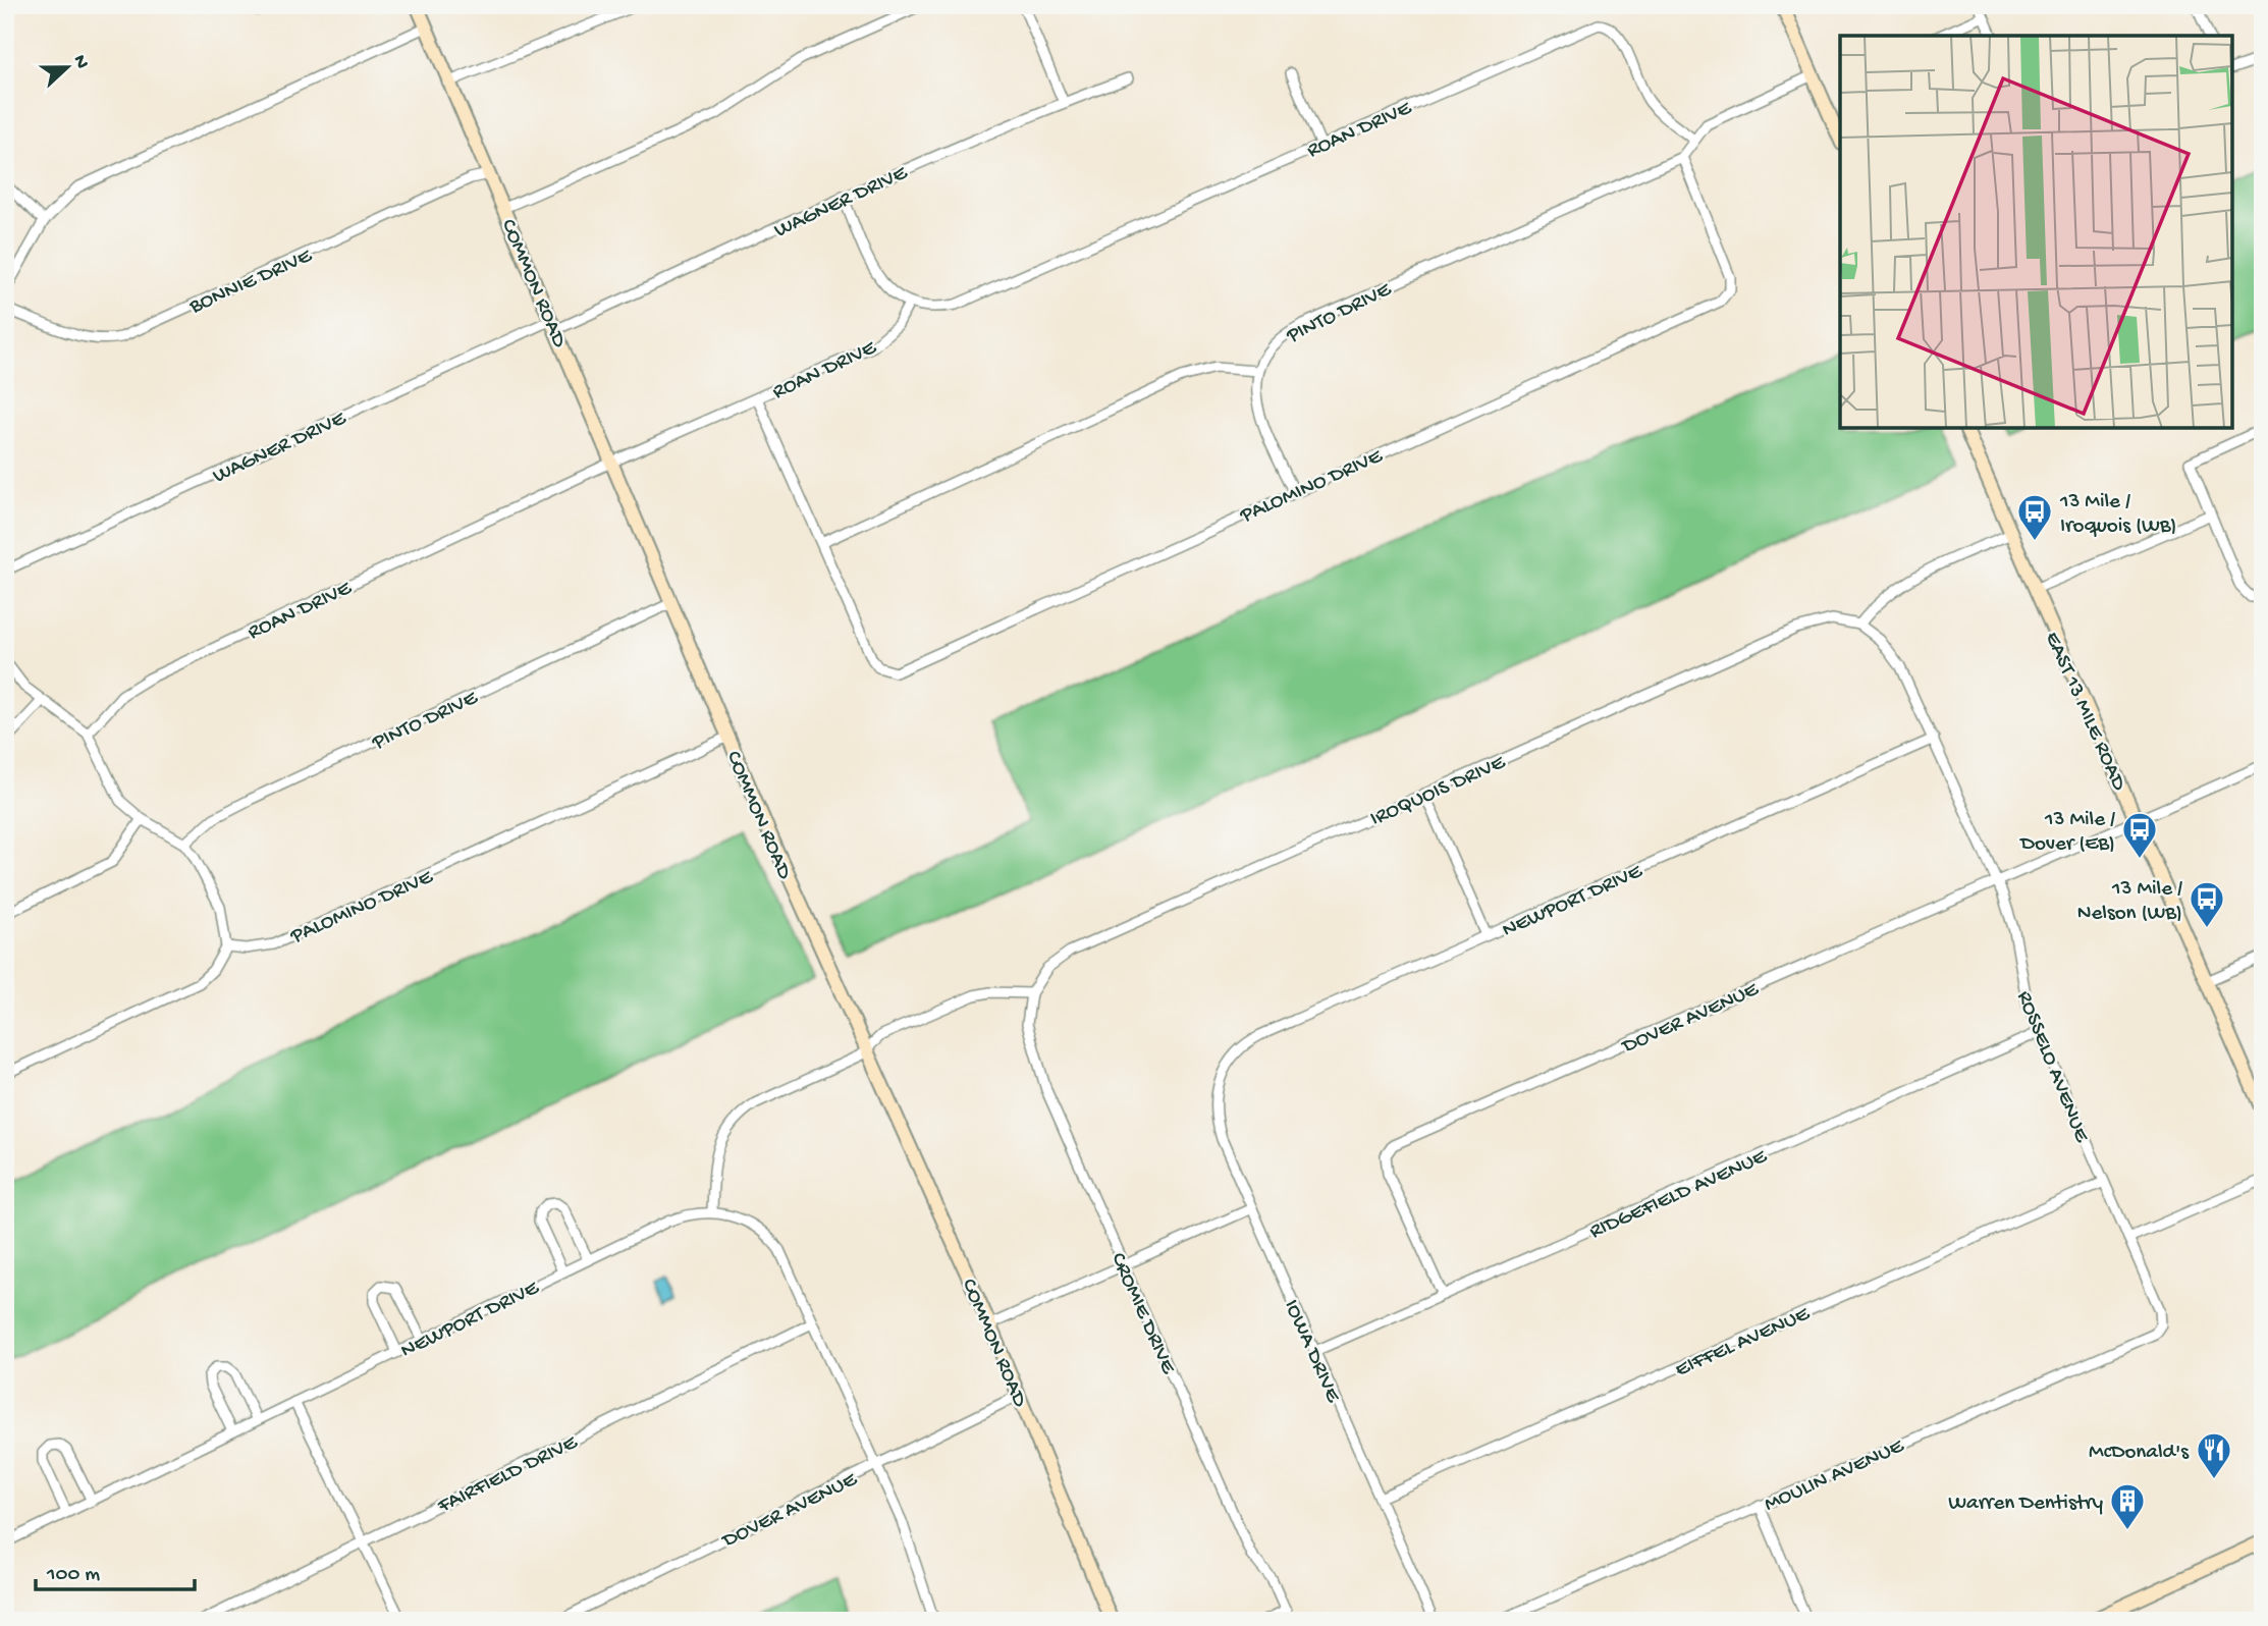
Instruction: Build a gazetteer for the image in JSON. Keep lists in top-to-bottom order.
{
  "streets": {
    "street": [
      "ROAN DRIVE",
      "WAGNER DRIVE",
      "BONNIE DRIVE",
      "COMMON ROAD",
      "PINTO DRIVE",
      "PALOMINO DRIVE",
      "EAST 13 MILE ROAD",
      "IROQUOIS DRIVE",
      "NEWPORT DRIVE",
      "DOVER AVENUE",
      "ROSSELO AVENUE",
      "RIDGEFIELD AVENUE",
      "CROMIE DRIVE",
      "EIFFEL AVENUE",
      "IOWA DRIVE",
      "FAIRFIELD DRIVE",
      "MOULIN AVENUE"
    ]
  },
  "crossings": [
    ["ROAN DRIVE", "COMMON ROAD"],
    ["WAGNER DRIVE", "COMMON ROAD"],
    ["BONNIE DRIVE", "COMMON ROAD"],
    ["COMMON ROAD", "PINTO DRIVE"],
    ["COMMON ROAD", "PALOMINO DRIVE"],
    ["COMMON ROAD", "DOVER AVENUE"],
    ["PINTO DRIVE", "PALOMINO DRIVE"],
    ["EAST 13 MILE ROAD", "DOVER AVENUE"],
    ["IROQUOIS DRIVE", "ROSSELO AVENUE"],
    ["IROQUOIS DRIVE", "CROMIE DRIVE"],
    ["NEWPORT DRIVE", "ROSSELO AVENUE"],
    ["NEWPORT DRIVE", "IOWA DRIVE"],
    ["DOVER AVENUE", "ROSSELO AVENUE"],
    ["DOVER AVENUE", "RIDGEFIELD AVENUE"],
    ["ROSSELO AVENUE", "RIDGEFIELD AVENUE"],
    ["ROSSELO AVENUE", "EIFFEL AVENUE"],
    ["ROSSELO AVENUE", "MOULIN AVENUE"],
    ["RIDGEFIELD AVENUE", "IOWA DRIVE"],
    ["EIFFEL AVENUE", "IOWA DRIVE"]
  ],
  "places": {
    "bus stop": ["13 Mile / Iroquois (WB)", "13 Mile / Dover (EB)", "13 Mile / Nelson (WB)"],
    "restaurant": ["McDonald's"],
    "building": ["Warren Dentistry"]
  },
  "scale_bar": "100 m",
  "north": "right"
}
